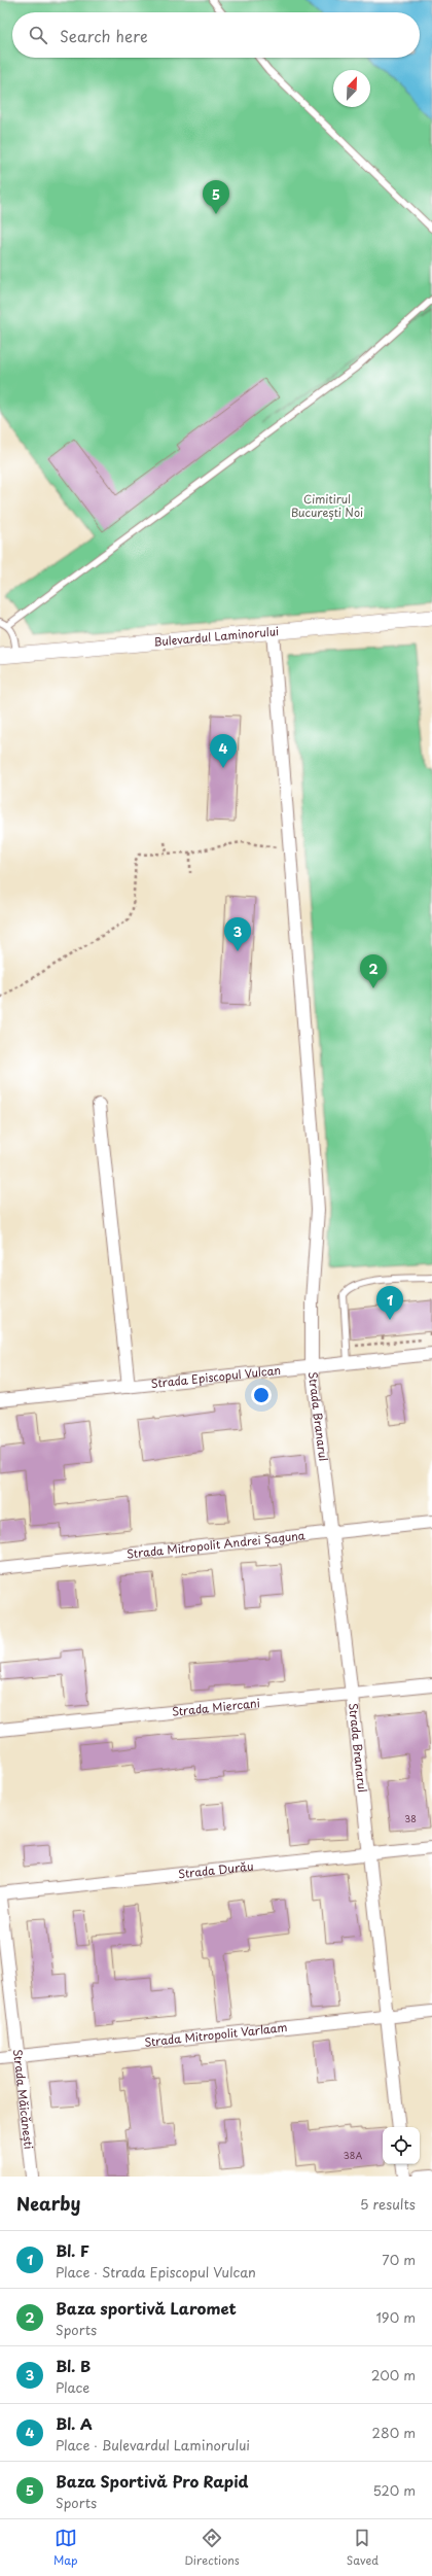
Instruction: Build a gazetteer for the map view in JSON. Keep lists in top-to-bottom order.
{
  "streets": {
    "street": [
      "Bulevardul Laminorului",
      "Strada Episcopul Vulcan",
      "Strada Branarul",
      "Strada Mitropolit Andrei Șaguna",
      "Strada Miercani",
      "Strada Durău",
      "Strada Mitropolit Varlaam",
      "Strada Măicănești"
    ]
  },
  "crossings": [
    ["Bulevardul Laminorului", "Strada Branarul"],
    ["Strada Episcopul Vulcan", "Strada Branarul"],
    ["Strada Branarul", "Strada Mitropolit Andrei Șaguna"],
    ["Strada Branarul", "Strada Miercani"],
    ["Strada Branarul", "Strada Durău"],
    ["Strada Branarul", "Strada Mitropolit Varlaam"],
    ["Strada Mitropolit Varlaam", "Strada Măicănești"]
  ],
  "parks": ["Cimitirul București Noi"],
  "house_numbers": ["38", "38A"],
  "north": "top right",
  "page": {
    "search": "Search here",
    "pins": [
      "5",
      "4",
      "3",
      "2",
      "1"
    ],
    "heading": ["Nearby", "5 results"],
    "list": [
      {
        "mark": "1",
        "name": "Bl. F",
        "note": "Place · Strada Episcopul Vulcan",
        "value": "70 m"
      },
      {
        "mark": "2",
        "name": "Baza sportivă Laromet",
        "note": "Sports",
        "value": "190 m"
      },
      {
        "mark": "3",
        "name": "Bl. B",
        "note": "Place",
        "value": "200 m"
      },
      {
        "mark": "4",
        "name": "Bl. A",
        "note": "Place · Bulevardul Laminorului",
        "value": "280 m"
      },
      {
        "mark": "5",
        "name": "Baza Sportivă Pro Rapid",
        "note": "Sports",
        "value": "520 m"
      }
    ],
    "nav": ["Map", "Directions", "Saved"]
  }
}
